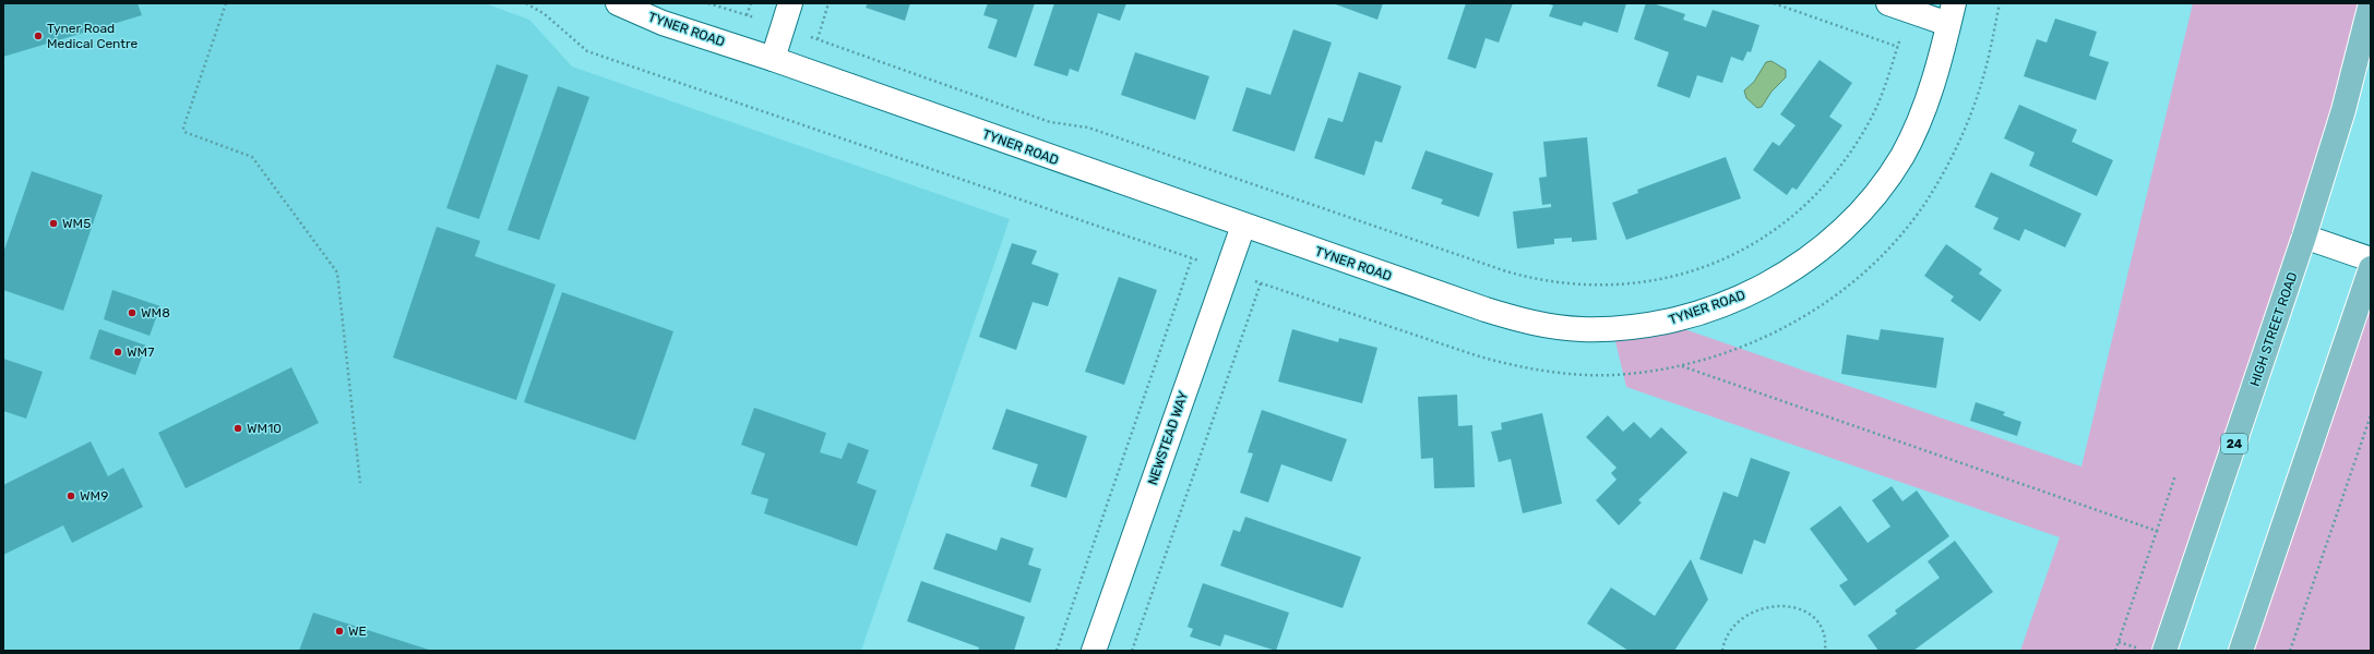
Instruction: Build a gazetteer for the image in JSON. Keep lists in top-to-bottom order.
{
  "streets": {
    "main road": ["HIGH STREET ROAD", "24"],
    "street": ["TYNER ROAD", "NEWSTEAD WAY"]
  },
  "crossings": [
    ["TYNER ROAD", "NEWSTEAD WAY"]
  ],
  "places": [
    "Tyner Road Medical Centre",
    "WM5",
    "WM8",
    "WM7",
    "WM10",
    "WM9",
    "WE"
  ]
}
